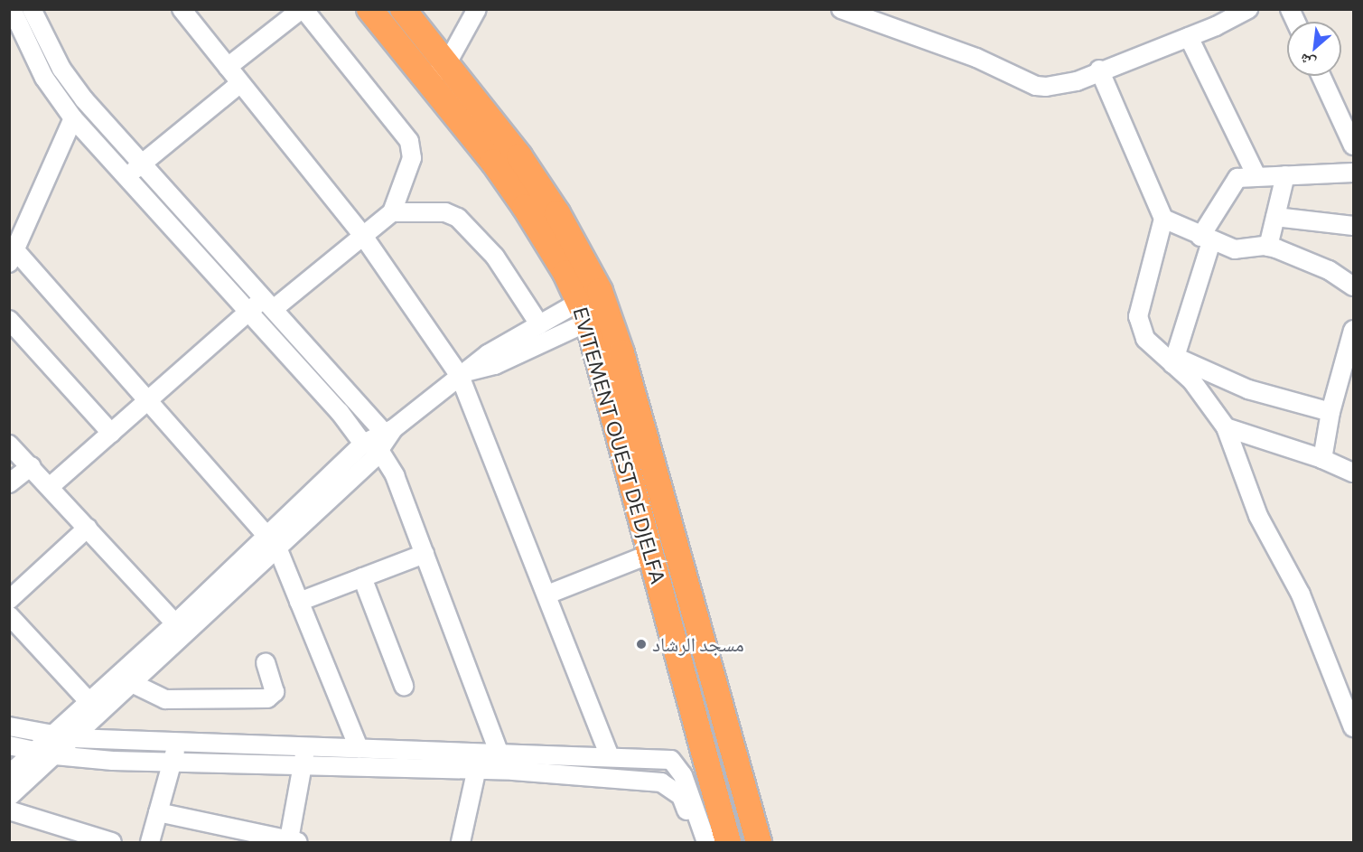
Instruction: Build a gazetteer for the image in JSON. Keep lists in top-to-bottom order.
{
  "streets": {
    "highway": ["EVITEMENT OUEST DE DJELFA"]
  },
  "places": ["مسجد الرشاد"],
  "north": "bottom left"
}
